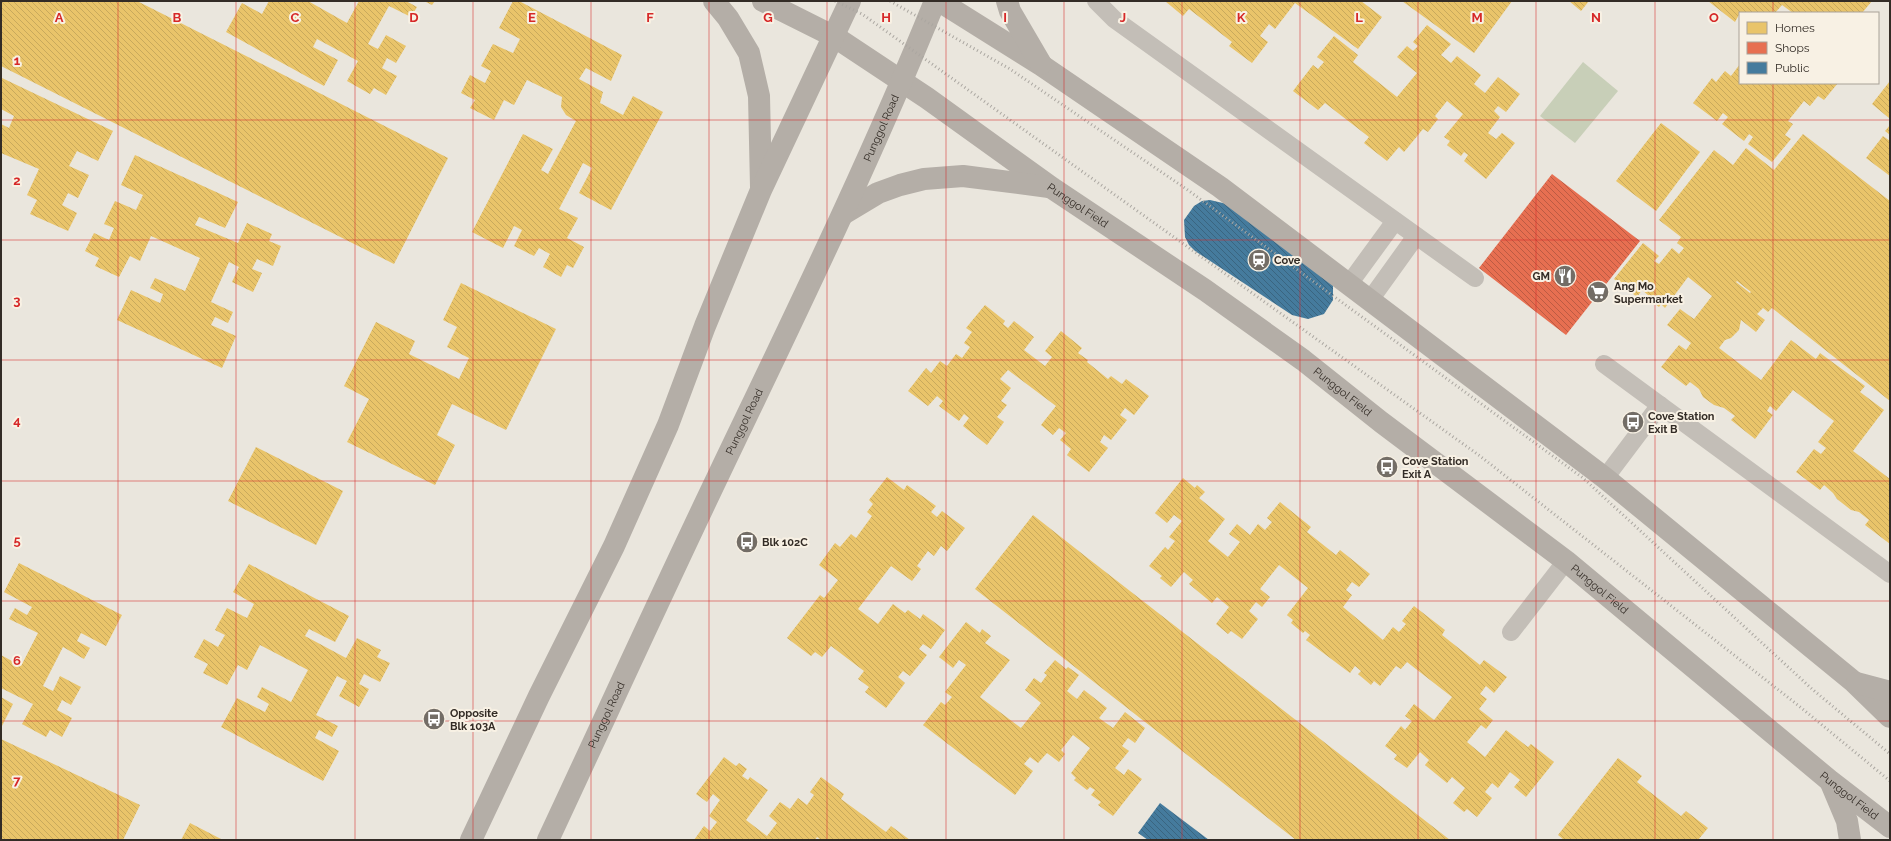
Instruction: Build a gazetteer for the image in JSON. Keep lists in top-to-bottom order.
{
  "streets": {
    "street": ["Punggol Road", "Punggol Field"]
  },
  "crossings": [
    ["Punggol Road", "Punggol Field"]
  ],
  "places": {
    "station": ["Cove"],
    "restaurant": ["GM"],
    "supermarket": ["Ang Mo Supermarket"],
    "bus stop": [
      "Cove Station Exit B",
      "Cove Station Exit A",
      "Blk 102C",
      "Opposite Blk 103A"
    ]
  },
  "legend": ["Homes", "Shops", "Public"],
  "grid": {
    "columns": [
      "A",
      "B",
      "C",
      "D",
      "E",
      "F",
      "G",
      "H",
      "I",
      "J",
      "K",
      "L",
      "M",
      "N",
      "O"
    ],
    "rows": [
      "1",
      "2",
      "3",
      "4",
      "5",
      "6",
      "7"
    ]
  }
}
